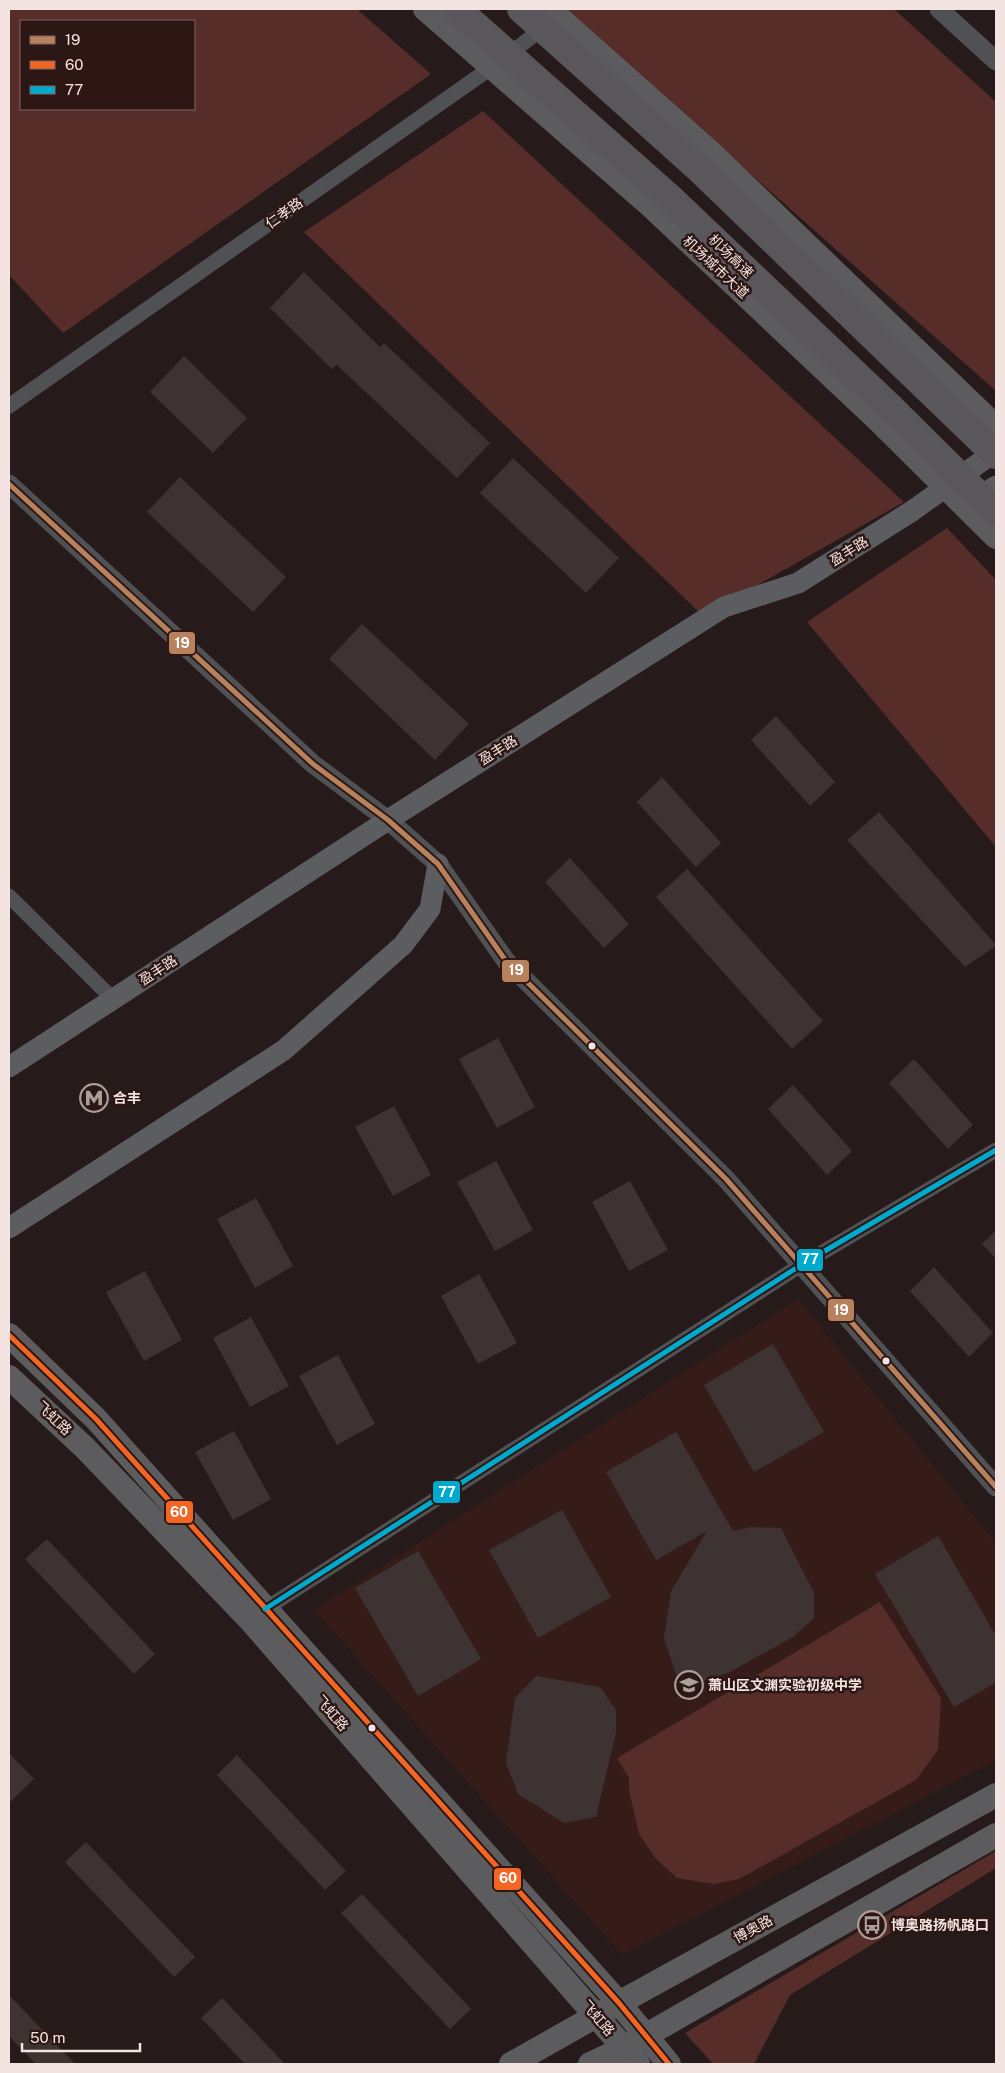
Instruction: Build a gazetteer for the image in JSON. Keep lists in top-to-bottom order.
{
  "streets": {
    "highway": ["机场高速"],
    "main road": [
      "机场城市大道",
      "盈丰路",
      "飞虹路",
      "博奥路"
    ],
    "street": ["仁孝路"]
  },
  "crossings": [
    ["仁孝路", "机场城市大道"],
    ["机场城市大道", "盈丰路"],
    ["飞虹路", "博奥路"]
  ],
  "places": {
    "metro station": ["合丰"],
    "school or university": ["萧山区文渊实验初级中学"],
    "bus stop": ["博奥路扬帆路口"]
  },
  "lines": ["transit line 19", "transit line 77", "transit line 60"],
  "legend": ["19", "60", "77"],
  "scale_bar": "50 m"
}
